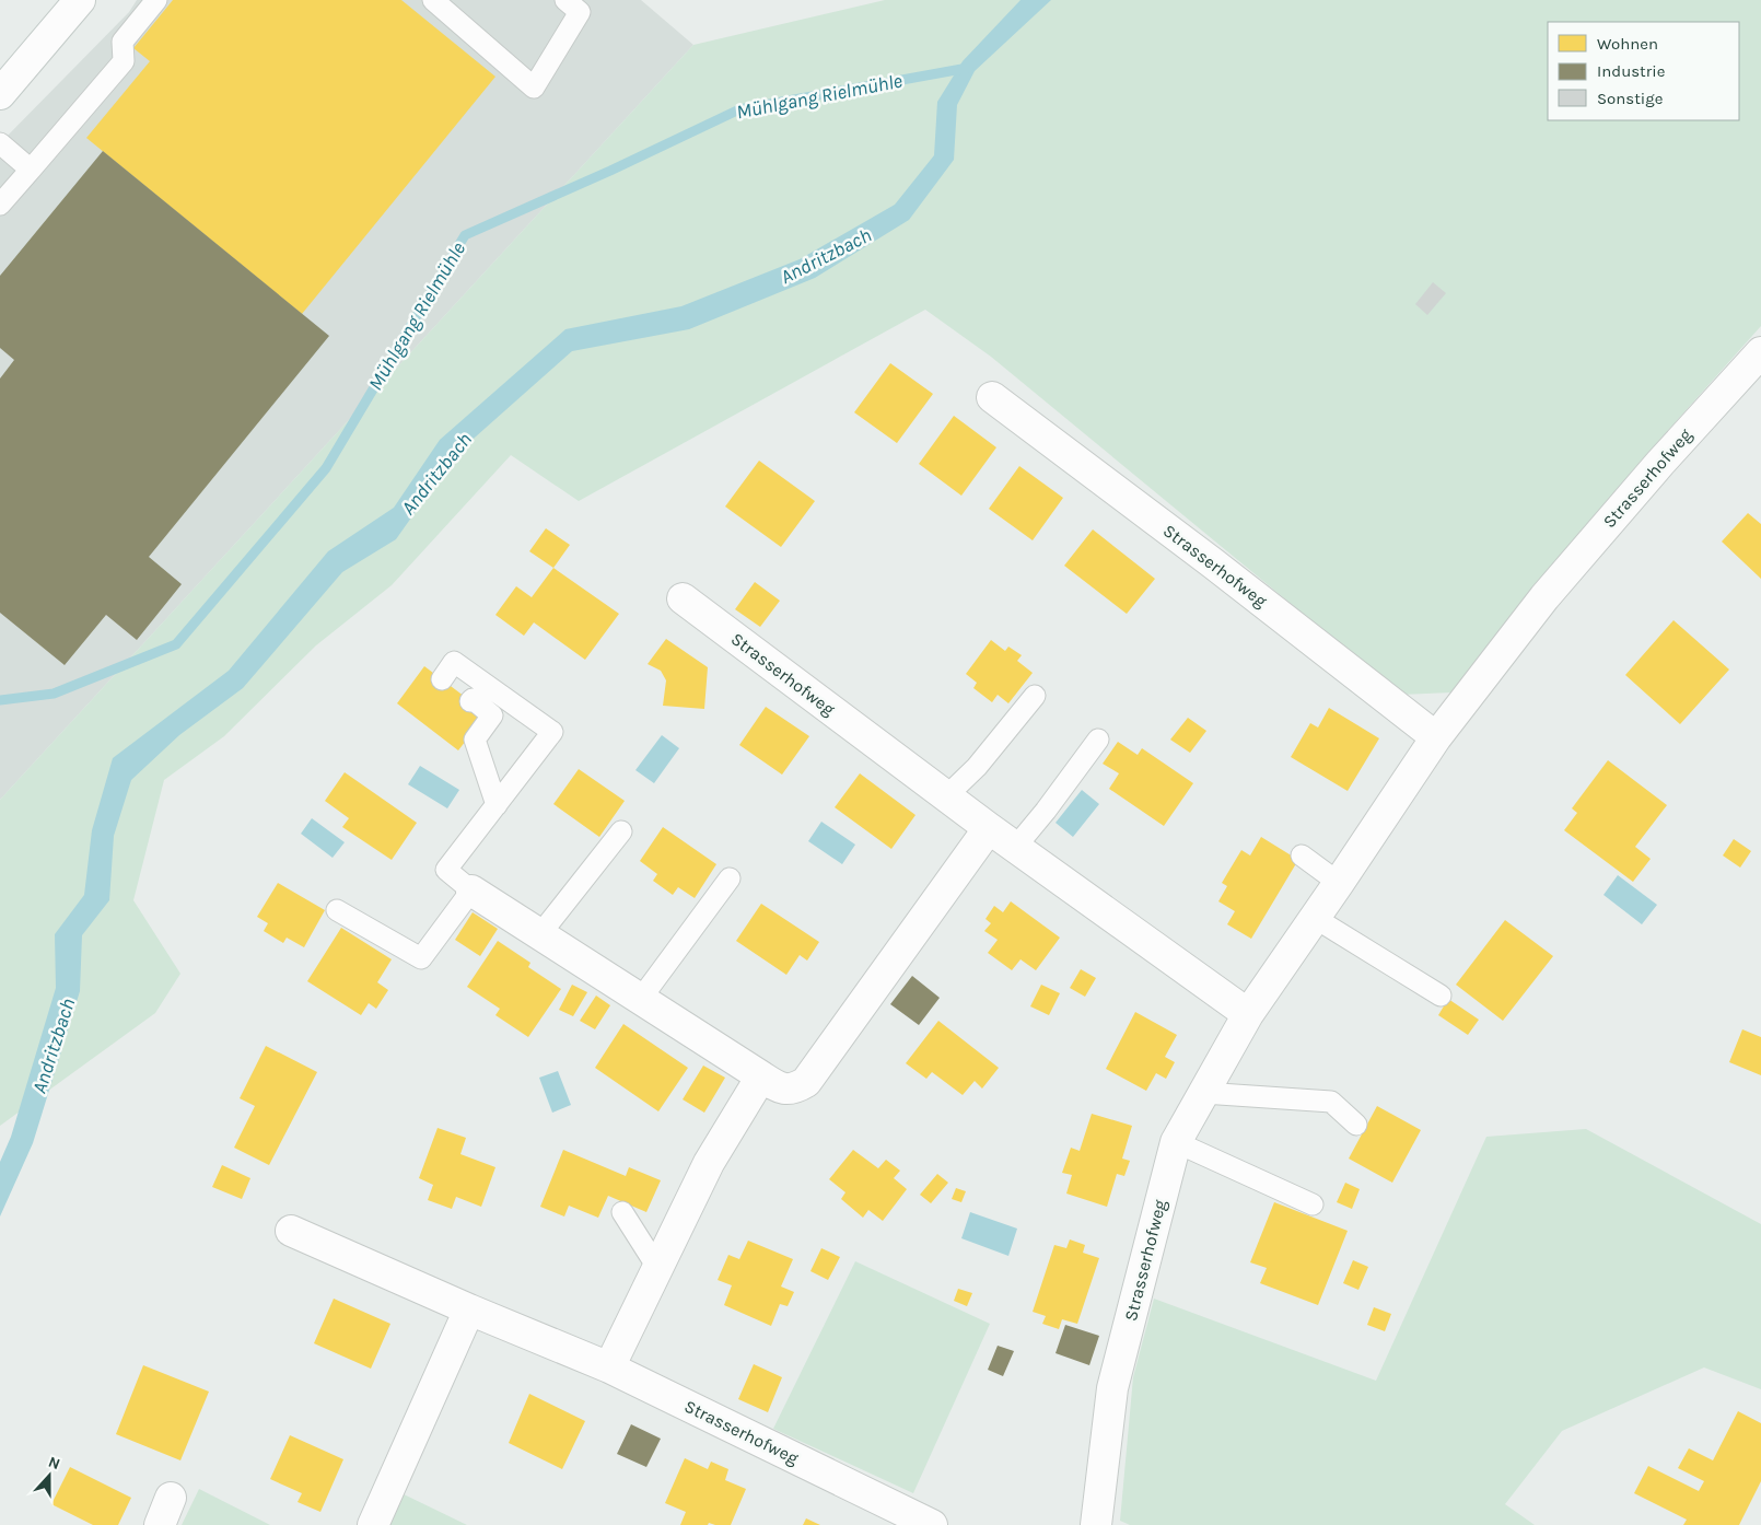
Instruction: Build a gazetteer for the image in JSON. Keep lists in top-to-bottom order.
{
  "streets": {
    "street": ["Strasserhofweg"]
  },
  "water": ["Mühlgang Rielmühle", "Andritzbach"],
  "legend": ["Wohnen", "Industrie", "Sonstige"],
  "north": "top"
}
